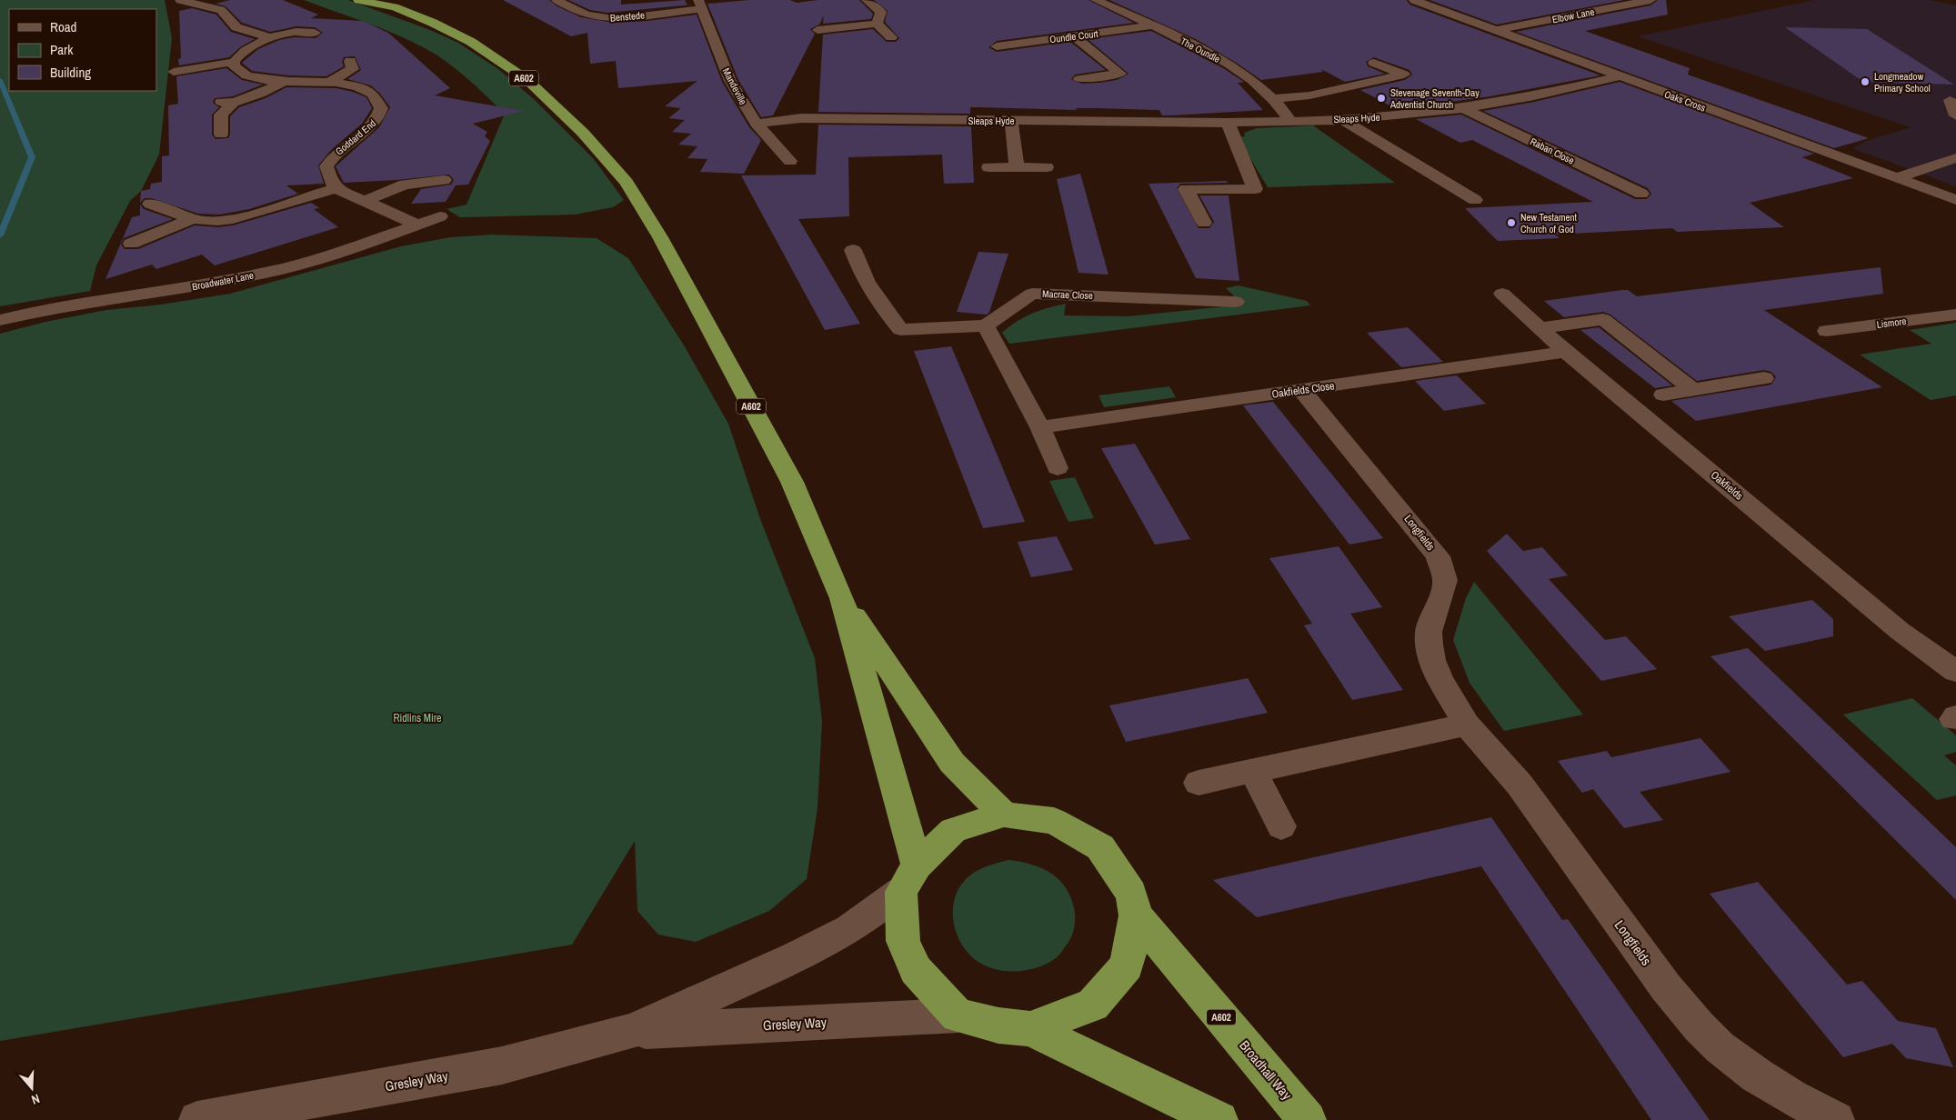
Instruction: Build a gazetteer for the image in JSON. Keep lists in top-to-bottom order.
{
  "streets": {
    "highway": ["A602", "Broadhall Way"],
    "street": [
      "Elbow Lane",
      "Benstede",
      "Oundle Court",
      "The Oundle",
      "Mandeville",
      "Oaks Cross",
      "Sleaps Hyde",
      "Goddard End",
      "Raban Close",
      "Broadwater Lane",
      "Macrae Close",
      "Lismore",
      "Oakfields Close",
      "Oakfields",
      "Longfields",
      "Gresley Way"
    ]
  },
  "crossings": [
    ["Elbow Lane", "Oaks Cross"],
    ["Benstede", "Mandeville"],
    ["Oundle Court", "The Oundle"],
    ["The Oundle", "Sleaps Hyde"],
    ["A602", "Gresley Way"],
    ["Mandeville", "Sleaps Hyde"],
    ["Oaks Cross", "Sleaps Hyde"],
    ["Sleaps Hyde", "Raban Close"],
    ["Oakfields Close", "Oakfields"],
    ["Oakfields Close", "Longfields"]
  ],
  "parks": ["Ridlins Mire"],
  "places": ["Longmeadow Primary School", "Stevenage Seventh-Day Adventist Church", "New Testament Church of God"],
  "legend": ["Road", "Park", "Building"],
  "north": "bottom"
}
